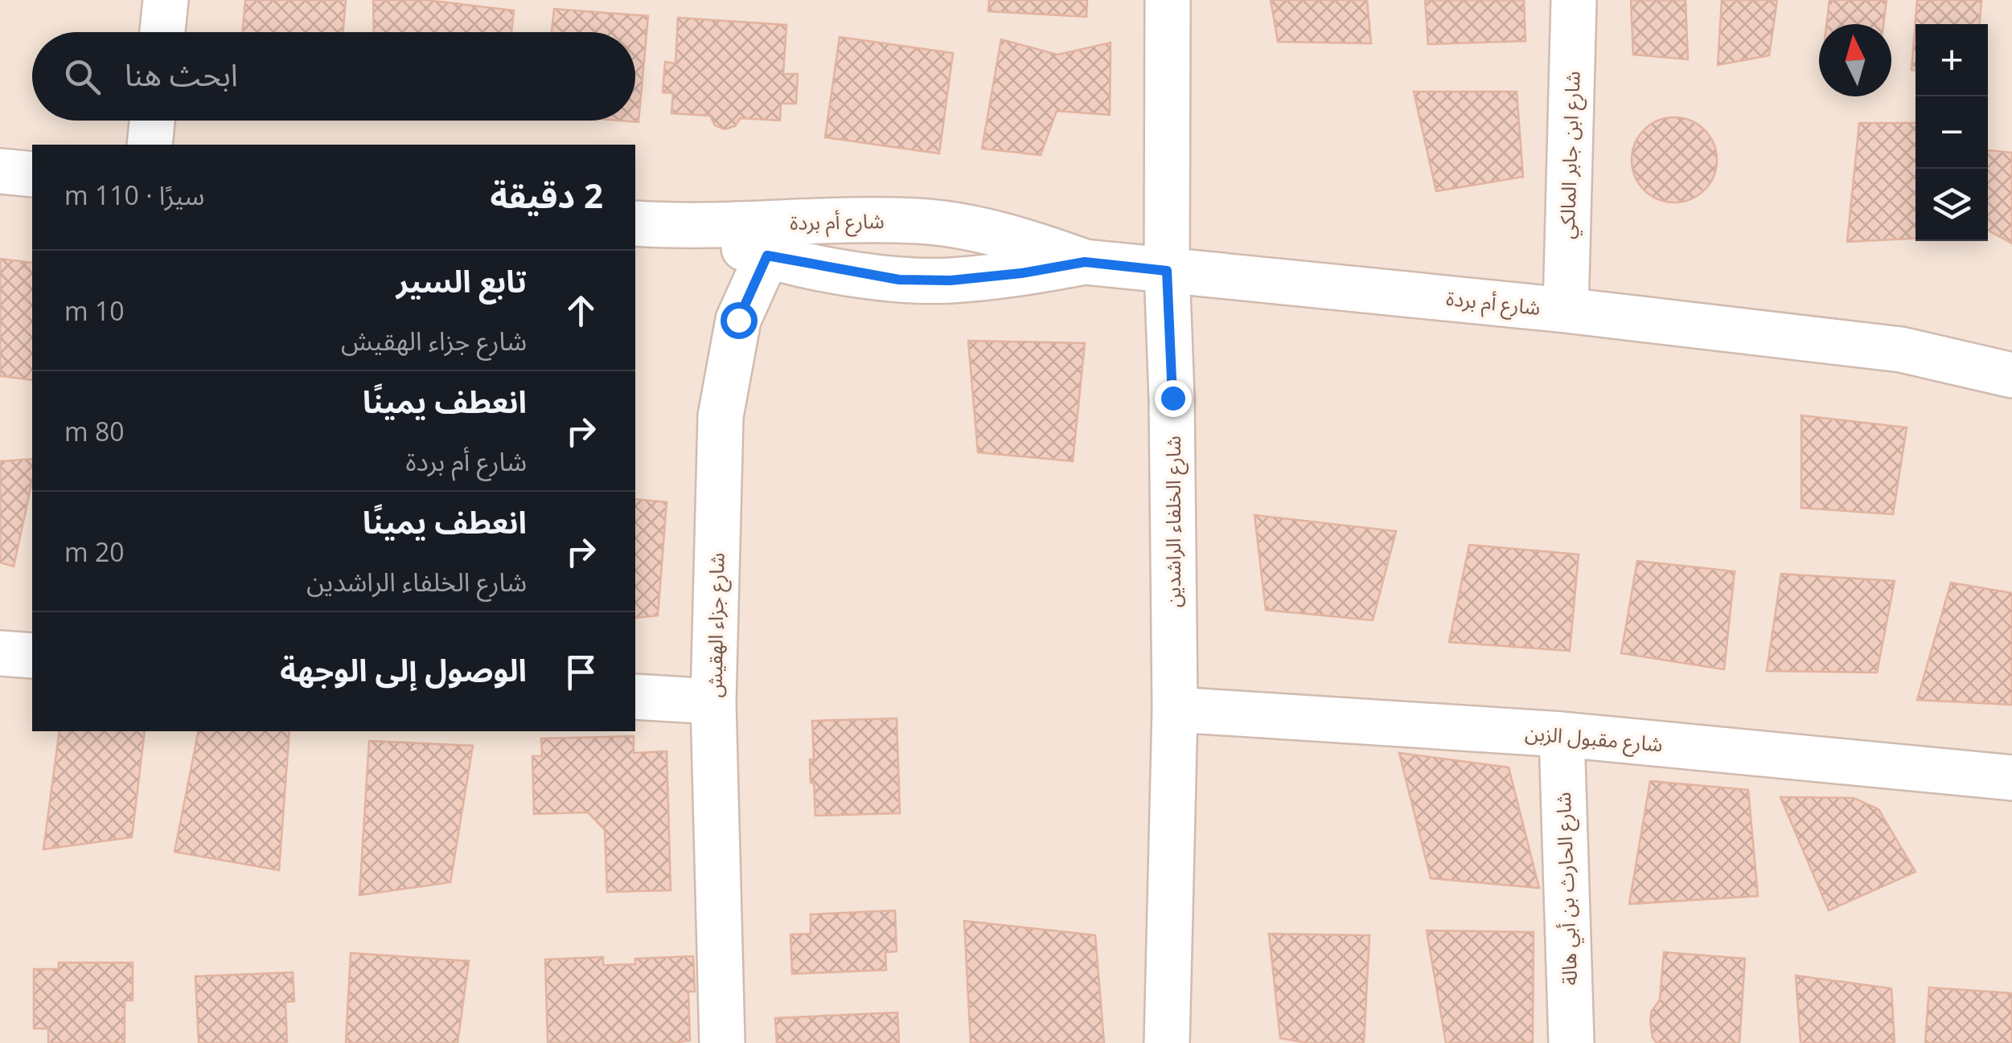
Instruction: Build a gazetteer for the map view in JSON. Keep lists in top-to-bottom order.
{
  "streets": {
    "street": [
      "شارع ابن جابر المالكي",
      "شارع أم بردة",
      "شارع الخلفاء الراشدين",
      "شارع جزاء الهقيش",
      "شارع مقبول الزبن",
      "شارع الحارث بن أبي هالة"
    ]
  },
  "crossings": [
    ["شارع ابن جابر المالكي", "شارع أم بردة"],
    ["شارع أم بردة", "شارع الخلفاء الراشدين"],
    ["شارع أم بردة", "شارع جزاء الهقيش"],
    ["شارع الخلفاء الراشدين", "شارع مقبول الزبن"],
    ["شارع مقبول الزبن", "شارع الحارث بن أبي هالة"]
  ],
  "north": "top",
  "page": {
    "map_buttons": ["+", "−"],
    "search": "ابحث هنا",
    "heading": ["2 دقيقة", "سيرًا · 110 m"],
    "list": [
      ["تابع السير", "شارع جزاء الهقيش", "10 m"],
      ["انعطف يمينًا", "شارع أم بردة", "80 m"],
      ["انعطف يمينًا", "شارع الخلفاء الراشدين", "20 m"],
      "الوصول إلى الوجهة"
    ]
  }
}
